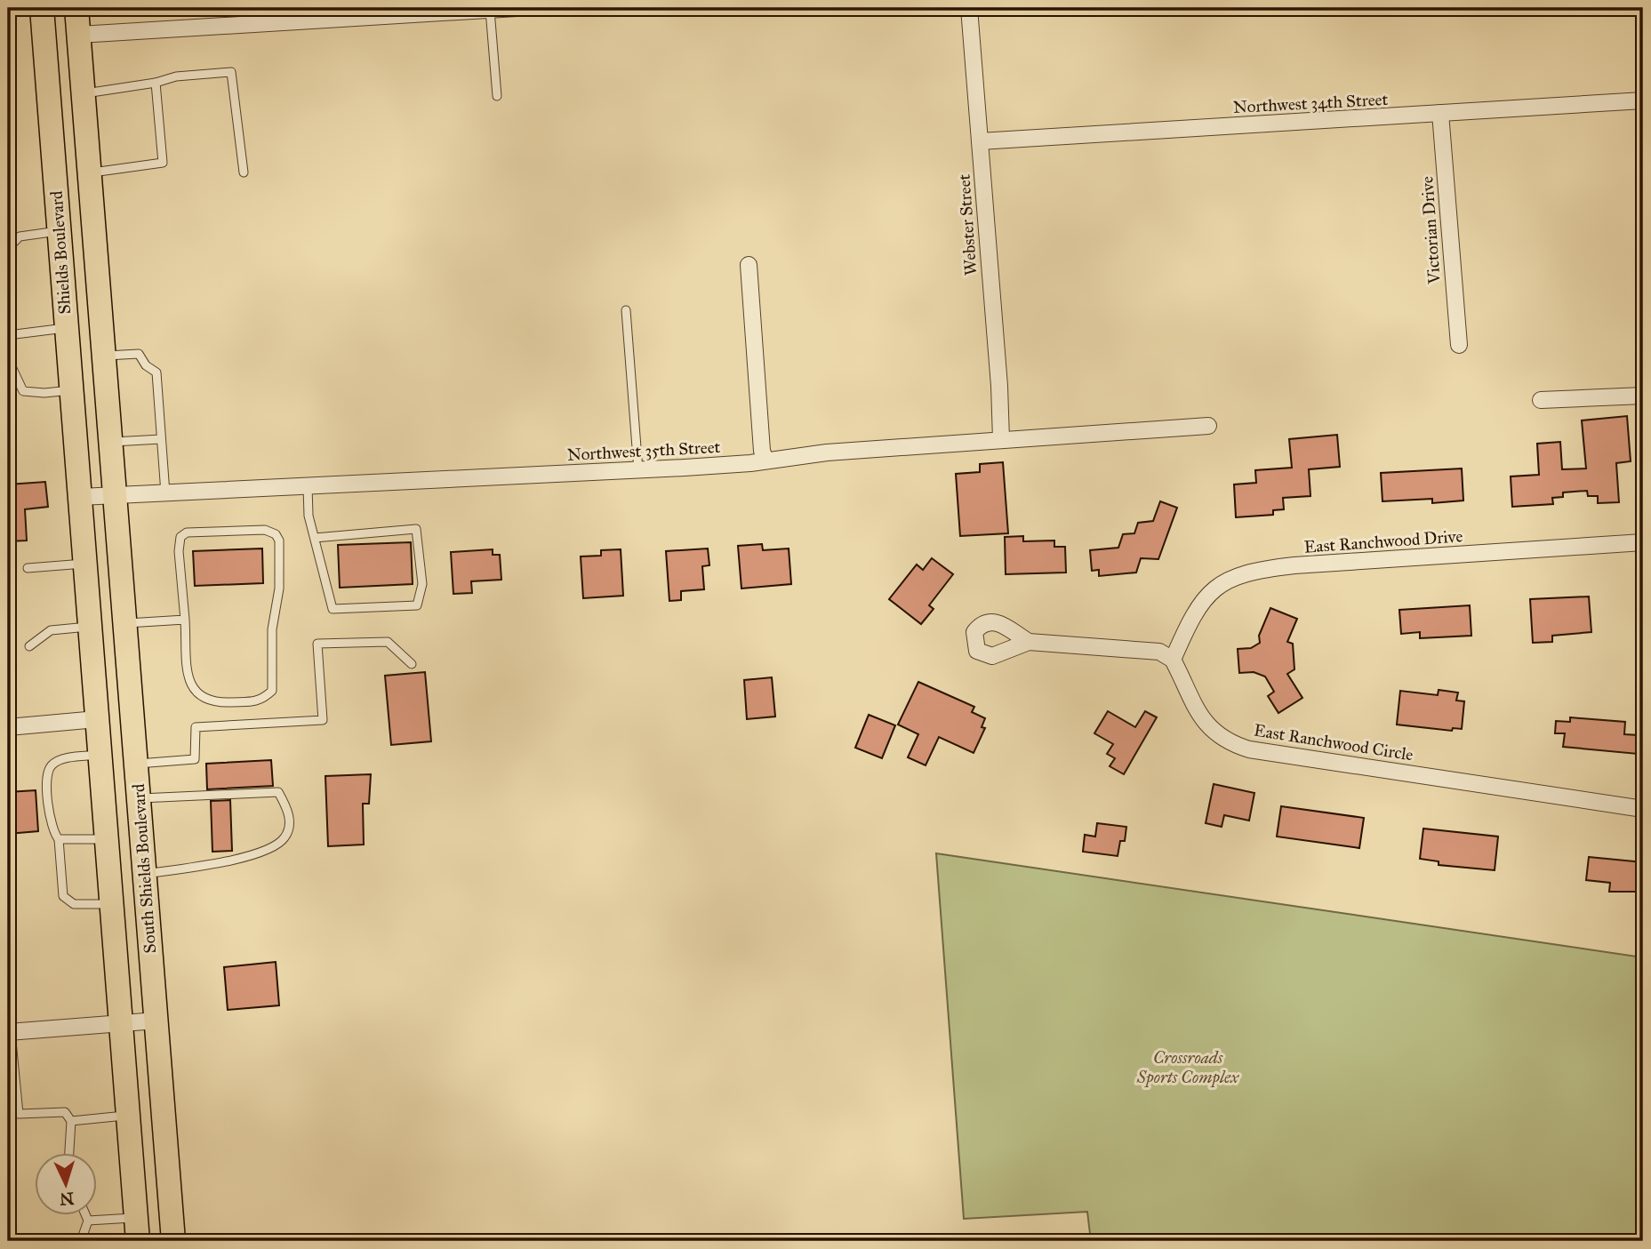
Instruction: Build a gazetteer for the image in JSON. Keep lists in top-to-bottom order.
{
  "streets": {
    "main road": ["Shields Boulevard", "South Shields Boulevard"],
    "street": [
      "Northwest 34th Street",
      "Webster Street",
      "Victorian Drive",
      "Northwest 35th Street",
      "East Ranchwood Drive",
      "East Ranchwood Circle"
    ]
  },
  "crossings": [
    ["Northwest 34th Street", "Webster Street"],
    ["Northwest 34th Street", "Victorian Drive"],
    ["Webster Street", "Northwest 35th Street"],
    ["Shields Boulevard", "Northwest 35th Street"],
    ["Shields Boulevard", "South Shields Boulevard"],
    ["Northwest 35th Street", "South Shields Boulevard"],
    ["East Ranchwood Drive", "East Ranchwood Circle"]
  ],
  "parks": ["Crossroads Sports Complex"],
  "north": "bottom"
}
